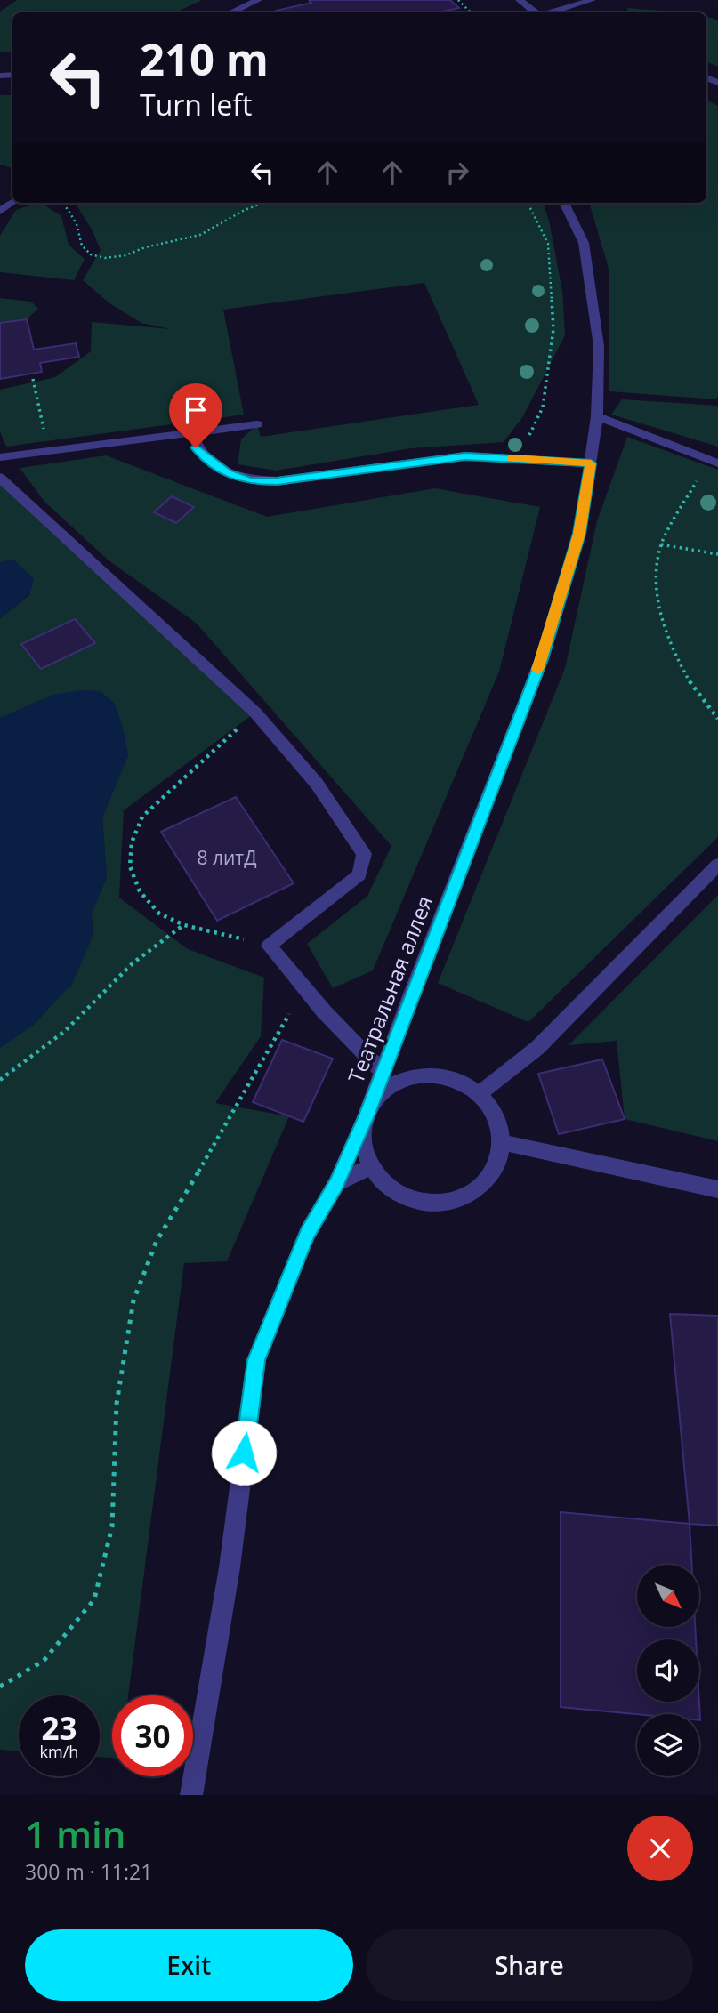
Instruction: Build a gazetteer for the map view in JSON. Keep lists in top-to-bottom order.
{
  "streets": {
    "street": ["Театральная аллея"]
  },
  "house_numbers": ["8 литД"],
  "north": "bottom right",
  "page": {
    "turn": ["210 m", "Turn left"],
    "speed": "23 km/h",
    "limit": "30",
    "heading": ["1 min", "300 m · 11:21"],
    "buttons": ["Exit", "Share"]
  }
}
